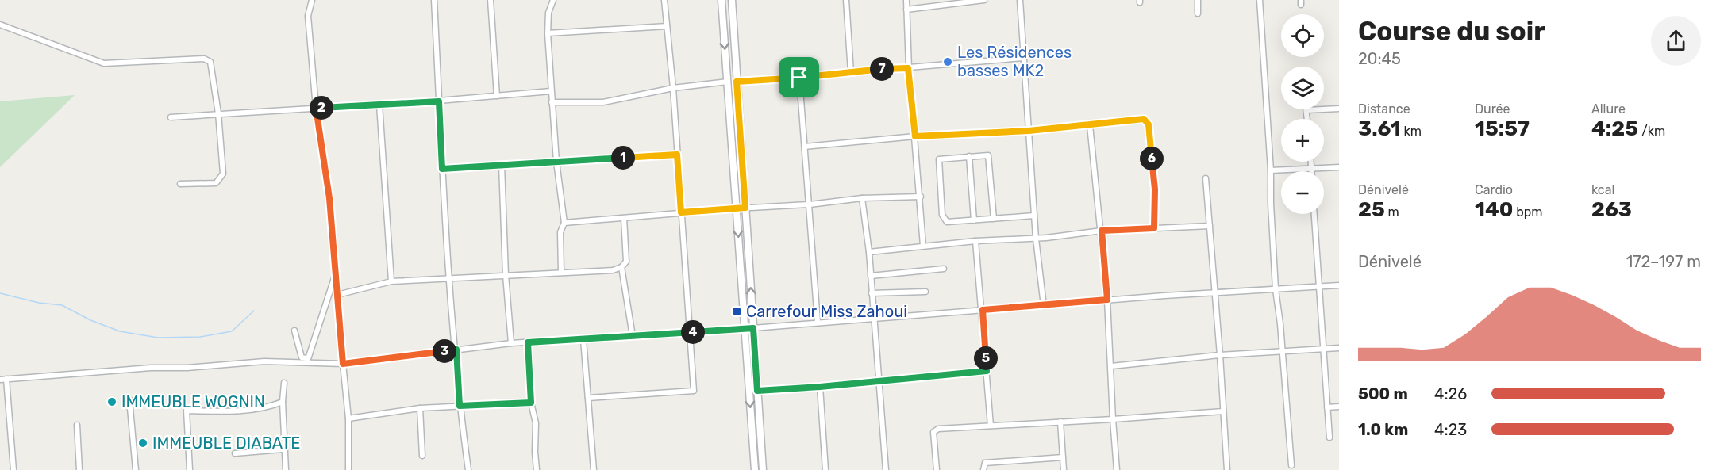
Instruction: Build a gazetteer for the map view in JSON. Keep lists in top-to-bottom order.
{
  "places": {
    "other": ["Les Résidences basses MK2", "IMMEUBLE WOGNIN", "IMMEUBLE DIABATE"],
    "transit": ["Carrefour Miss Zahoui"]
  },
  "page": {
    "heading": ["Course du soir", "20:45"],
    "map_buttons": ["+", "−"],
    "pins": [
      "7",
      "2",
      "1",
      "6",
      "4",
      "3",
      "5"
    ],
    "stats": [
      ["Distance", "3.61 km"],
      ["Durée", "15:57"],
      ["Allure", "4:25 /km"],
      ["Dénivelé", "25 m"],
      ["Cardio", "140 bpm"],
      ["kcal", "263"]
    ],
    "chart": ["Dénivelé", "172–197 m"],
    "list": [
      {
        "name": "500 m",
        "note": "4:26"
      },
      {
        "name": "1.0 km",
        "note": "4:23"
      }
    ]
  }
}
